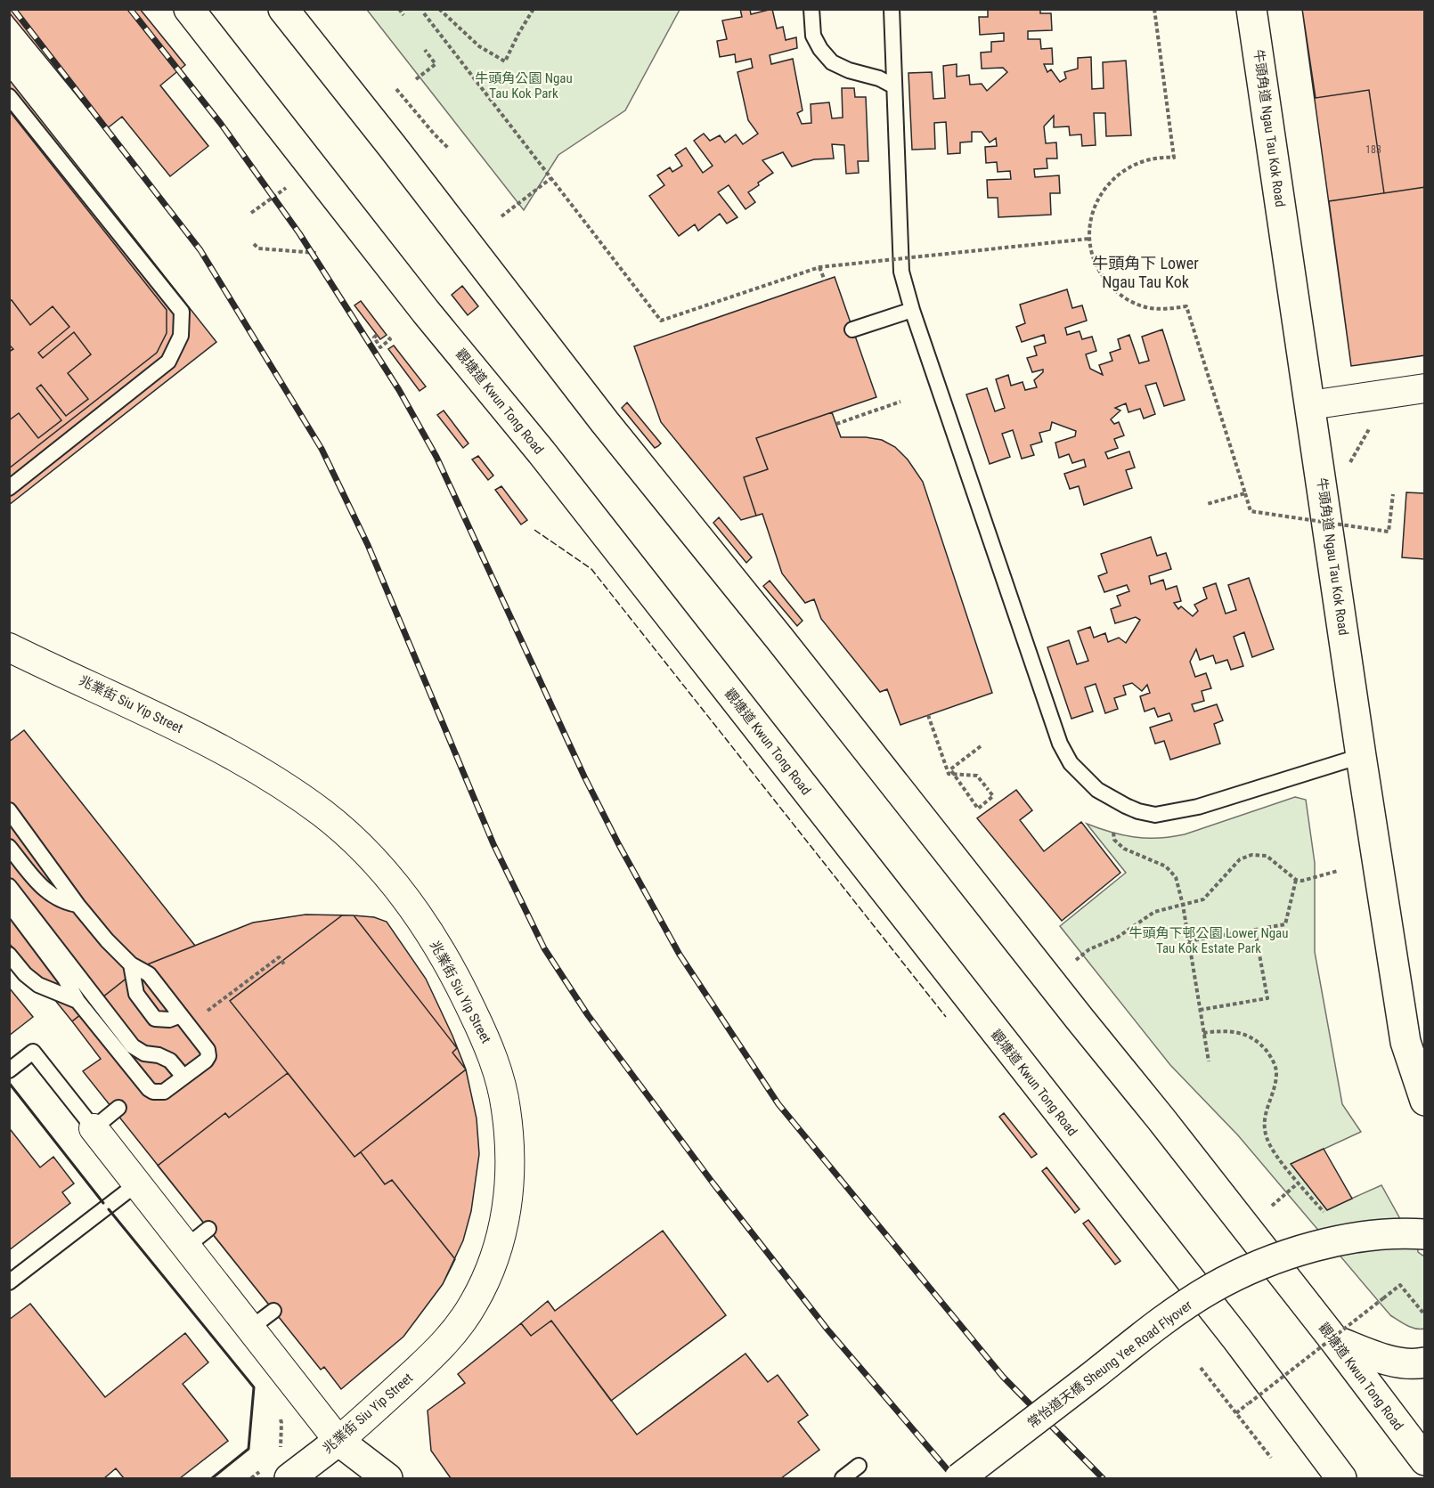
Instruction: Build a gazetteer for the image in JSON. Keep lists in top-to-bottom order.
{
  "streets": {
    "main road": [
      "牛頭角道 Ngau Tau Kok Road",
      "觀塘道 Kwun Tong Road",
      "兆業街 Siu Yip Street",
      "常怡道天橋 Sheung Yee Road Flyover"
    ]
  },
  "districts": ["牛頭角下 Lower Ngau Tau Kok"],
  "parks": ["牛頭角公園 Ngau Tau Kok Park", "牛頭角下邨公園 Lower Ngau Tau Kok Estate Park"],
  "house_numbers": ["183"]
}
